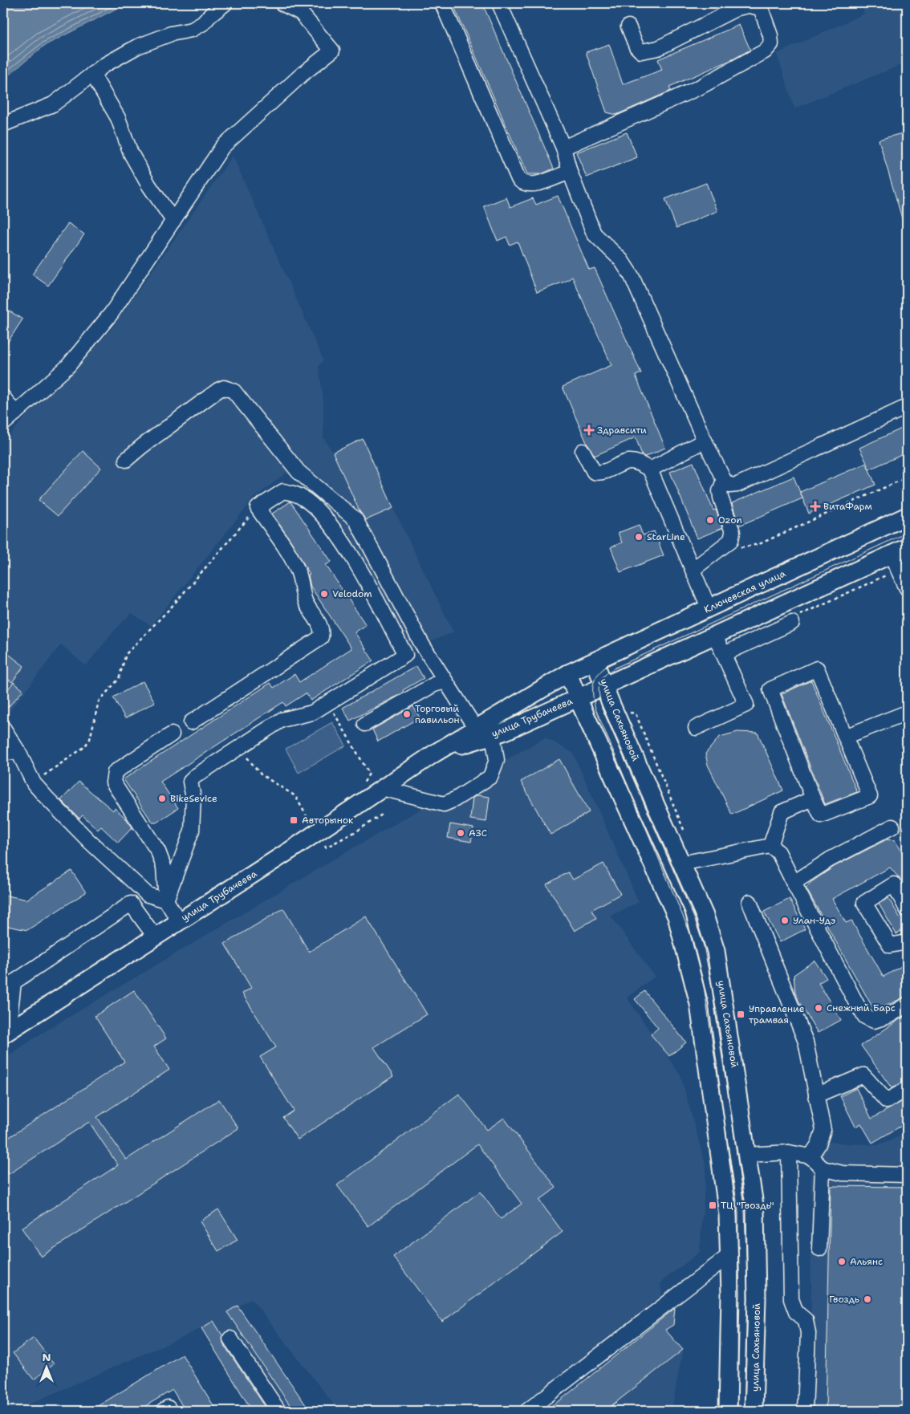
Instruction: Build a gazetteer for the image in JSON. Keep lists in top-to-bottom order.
{
  "streets": {
    "main road": ["Ключевская улица", "улица Трубачеева", "улица Сахьяновой"]
  },
  "crossings": [
    ["Ключевская улица", "улица Трубачеева"],
    ["Ключевская улица", "улица Сахьяновой"],
    ["улица Трубачеева", "улица Сахьяновой"]
  ],
  "places": {
    "health": ["Здравсити", "ВитаФарм"],
    "other": [
      "Ozon",
      "StarLine",
      "Velodom",
      "Торговый павильон",
      "BikeSevice",
      "АЗС",
      "Улан-Удэ",
      "Снежный Барс",
      "Альянс",
      "Гвоздь"
    ],
    "transit": ["Авторынок", "Управление трамвая", "ТЦ \"Гвоздь\""]
  },
  "north": "top"
}
